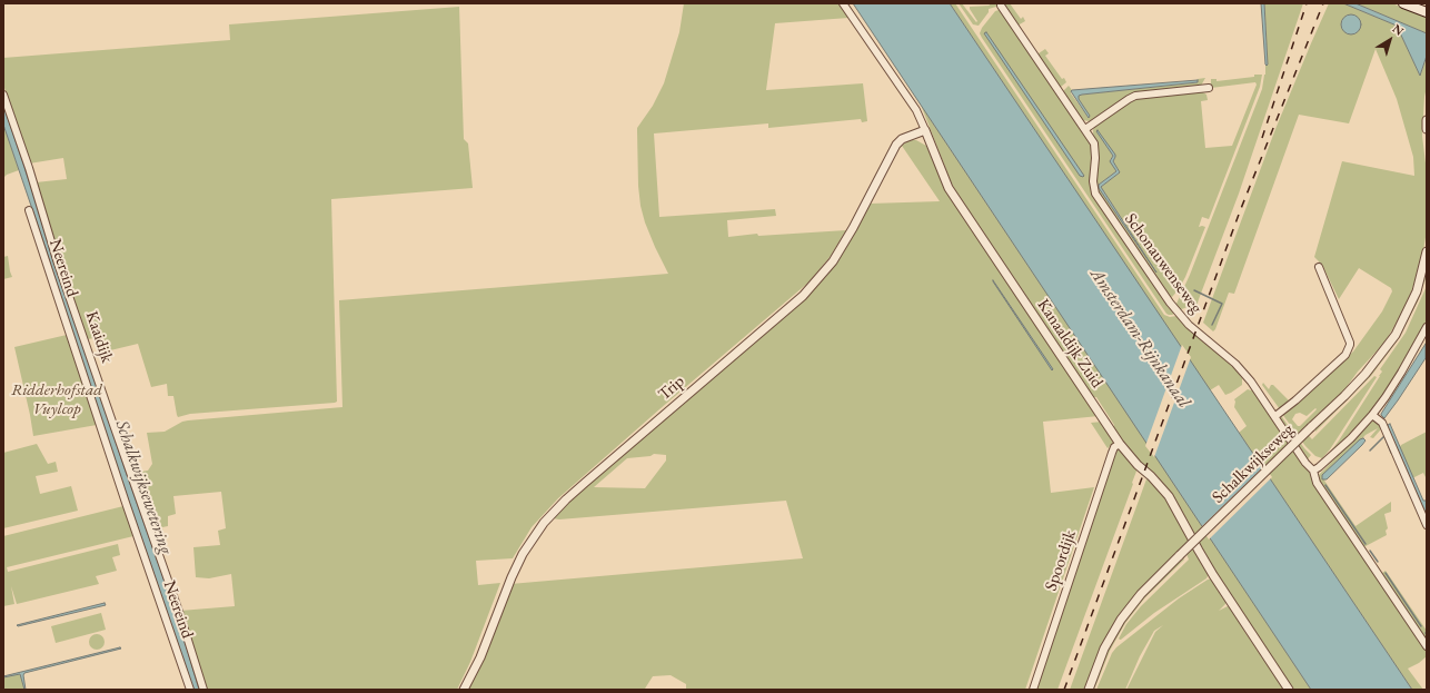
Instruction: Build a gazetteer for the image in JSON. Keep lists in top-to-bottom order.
{
  "streets": {
    "street": [
      "Schonauwenseweg",
      "Neereind",
      "Kaaidijk",
      "Kanaaldijk Zuid",
      "Trip",
      "Schalkwijkseweg",
      "Spoordijk"
    ]
  },
  "crossings": [
    ["Kanaaldijk Zuid", "Trip"],
    ["Kanaaldijk Zuid", "Spoordijk"]
  ],
  "water": ["Amsterdam-Rijnkanaal", "Schalkwijksewetering"],
  "parks": ["Ridderhofstad Vuylcop"],
  "north": "top right"
}
